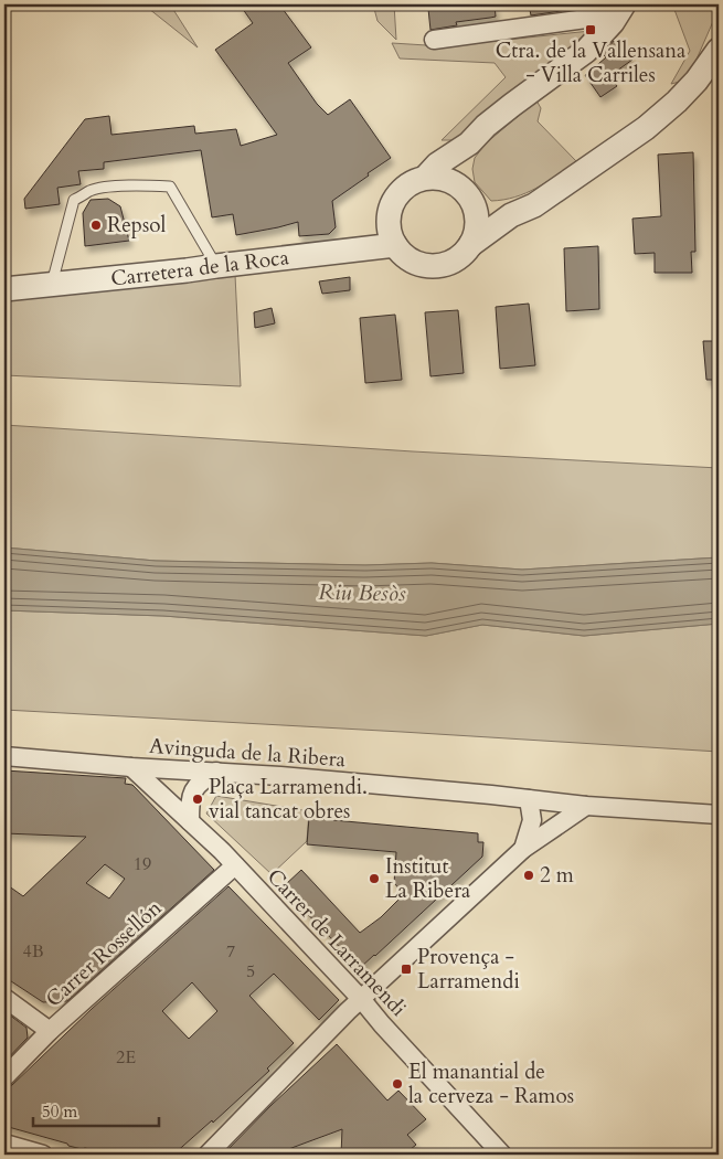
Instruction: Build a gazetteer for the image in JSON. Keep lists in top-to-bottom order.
{
  "streets": {
    "street": [
      "Carretera de la Roca",
      "Avinguda de la Ribera",
      "Carrer de Larramendi",
      "Carrer Rossellón"
    ]
  },
  "crossings": [
    ["Avinguda de la Ribera", "Carrer de Larramendi"],
    ["Carrer de Larramendi", "Carrer Rossellón"]
  ],
  "water": ["Riu Besòs"],
  "places": {
    "transit": ["Ctra. de la Vallensana - Villa Carriles", "Provença - Larramendi"],
    "other": [
      "Repsol",
      "Plaça Larramendi. vial tancat obres",
      "2 m",
      "Institut La Ribera",
      "El manantial de la cerveza - Ramos"
    ]
  },
  "house_numbers": [
    "19",
    "4B",
    "7",
    "5",
    "2E"
  ],
  "scale_bar": "50 m"
}
